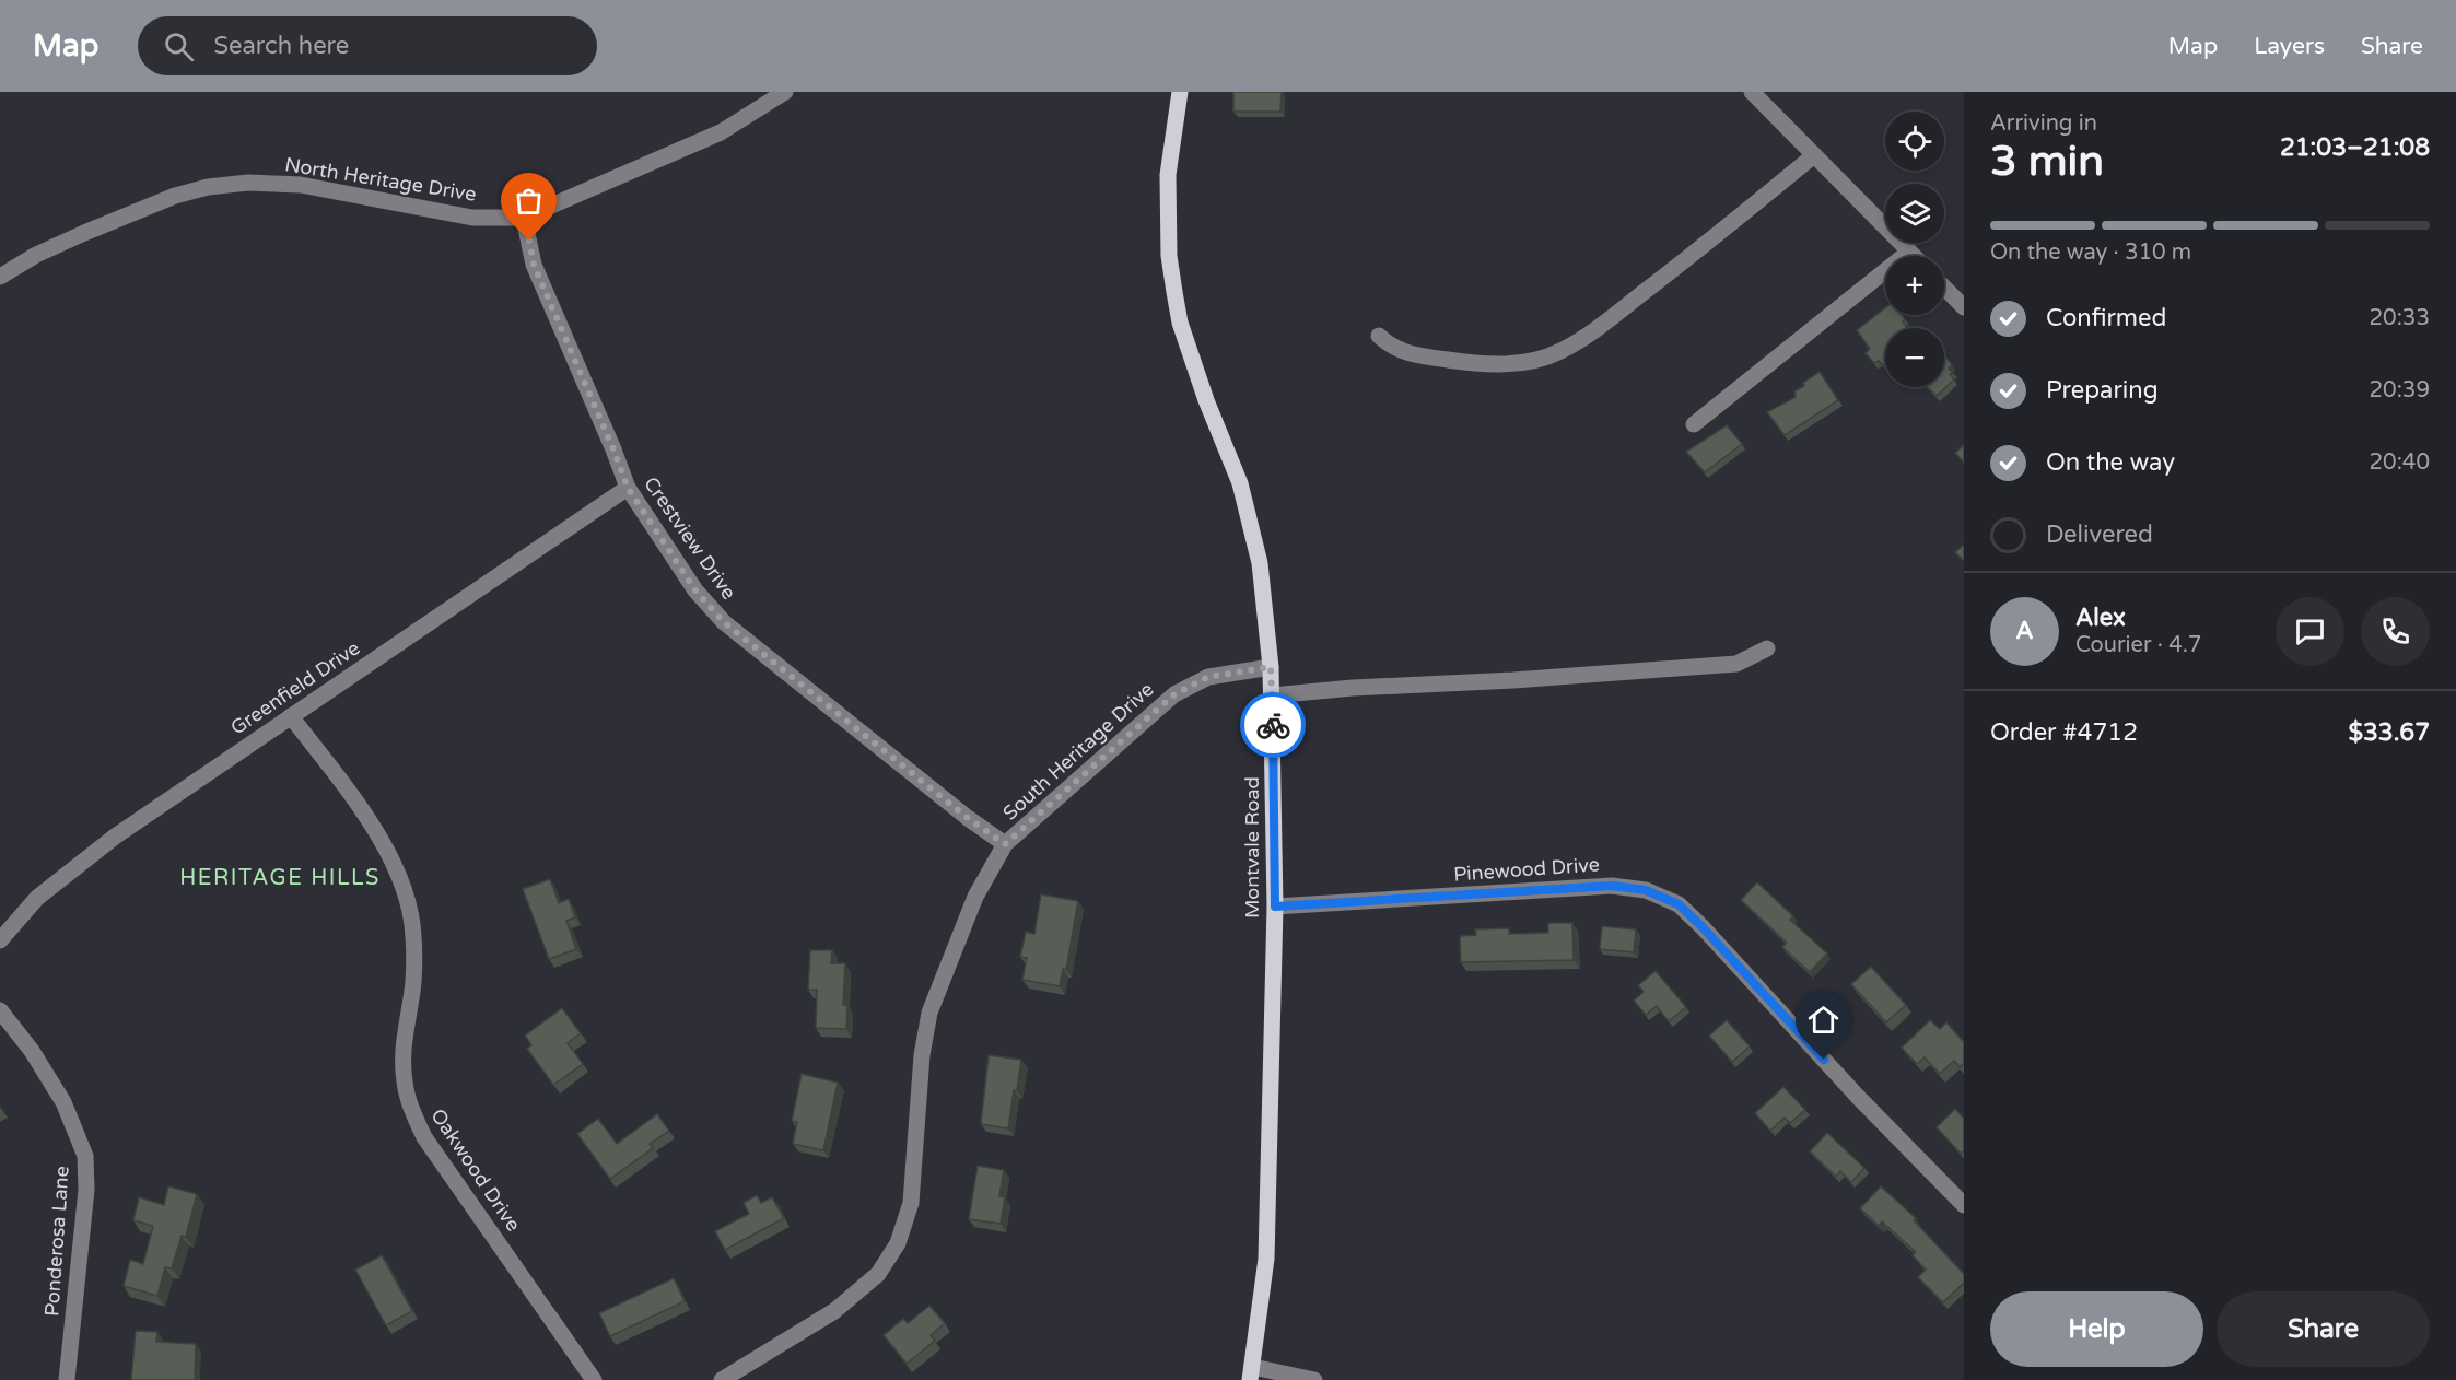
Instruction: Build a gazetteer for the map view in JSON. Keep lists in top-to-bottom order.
{
  "streets": {
    "main road": ["Montvale Road"],
    "street": [
      "North Heritage Drive",
      "Crestview Drive",
      "Greenfield Drive",
      "South Heritage Drive",
      "Pinewood Drive",
      "Oakwood Drive",
      "Ponderosa Lane"
    ]
  },
  "crossings": [
    ["North Heritage Drive", "Crestview Drive"],
    ["Crestview Drive", "Greenfield Drive"],
    ["Crestview Drive", "South Heritage Drive"],
    ["Greenfield Drive", "Oakwood Drive"],
    ["South Heritage Drive", "Montvale Road"],
    ["Montvale Road", "Pinewood Drive"]
  ],
  "districts": ["HERITAGE HILLS"],
  "page": {
    "header": "Map",
    "search": "Search here",
    "nav": ["Map", "Layers", "Share"],
    "heading": ["3 min", "Arriving in", "21:03–21:08"],
    "panel": [
      "Alex",
      "Courier · 4.7",
      "Order #4712",
      "$33.67"
    ],
    "map_buttons": ["+", "−"],
    "bar": "On the way · 310 m",
    "list": [
      ["Confirmed", "20:33"],
      ["Preparing", "20:39"],
      ["On the way", "20:40"],
      "Delivered"
    ],
    "round": "A",
    "buttons": ["Help", "Share"]
  }
}
